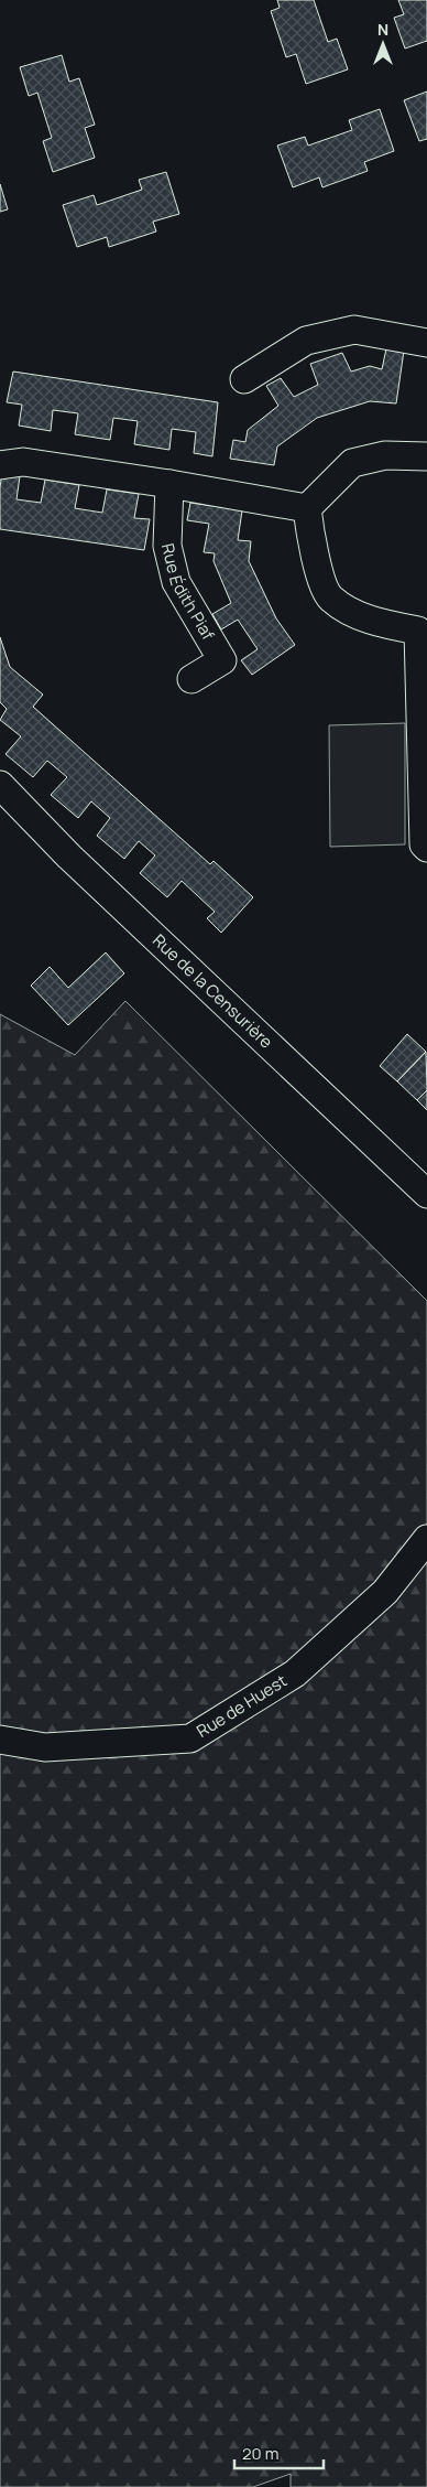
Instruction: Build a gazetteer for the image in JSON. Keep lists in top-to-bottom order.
{
  "streets": {
    "street": ["Rue Édith Piaf", "Rue de la Censurière", "Rue de Huest"]
  },
  "scale_bar": "20 m",
  "north": "top"
}
